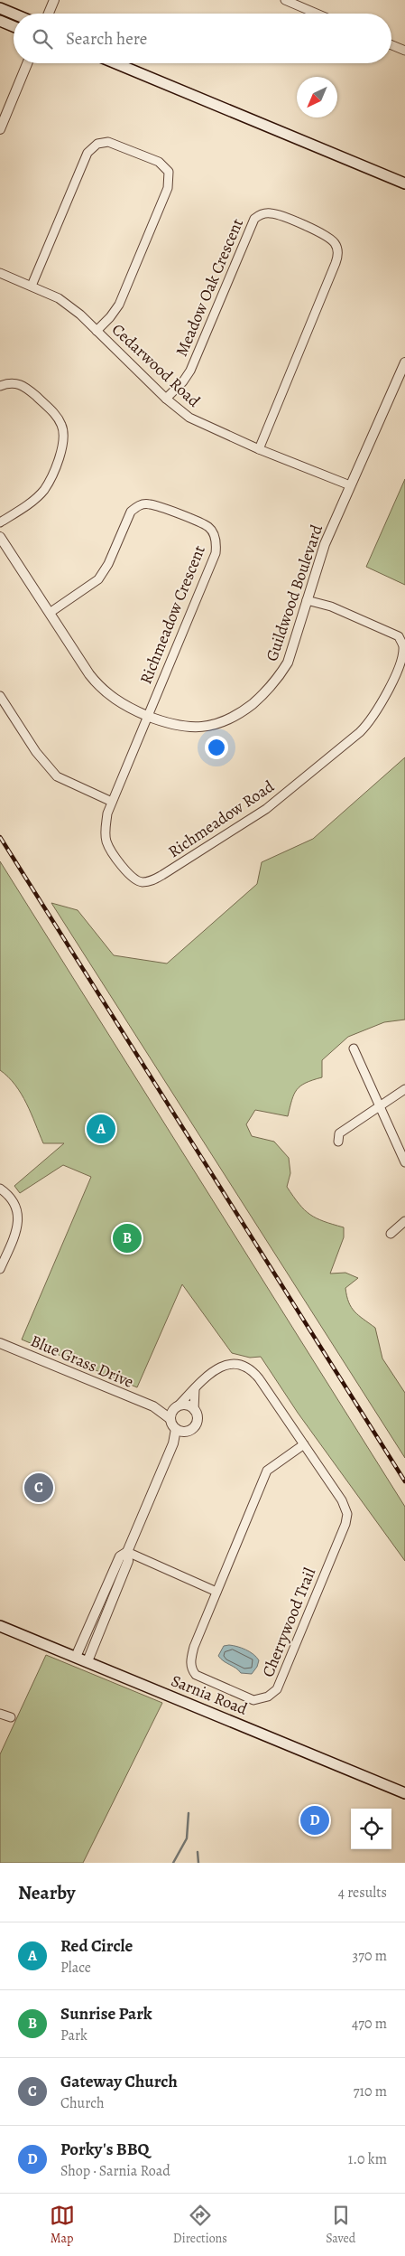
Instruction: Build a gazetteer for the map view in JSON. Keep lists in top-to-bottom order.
{
  "streets": {
    "main road": ["Sarnia Road"],
    "street": [
      "Meadow Oak Crescent",
      "Cedarwood Road",
      "Guildwood Boulevard",
      "Richmeadow Crescent",
      "Richmeadow Road",
      "Blue Grass Drive",
      "Cherrywood Trail"
    ]
  },
  "crossings": [
    ["Meadow Oak Crescent", "Cedarwood Road"],
    ["Cedarwood Road", "Guildwood Boulevard"],
    ["Guildwood Boulevard", "Richmeadow Crescent"],
    ["Guildwood Boulevard", "Richmeadow Road"],
    ["Richmeadow Crescent", "Richmeadow Road"],
    ["Blue Grass Drive", "Cherrywood Trail"]
  ],
  "north": "bottom left",
  "page": {
    "search": "Search here",
    "pins": [
      "A",
      "B",
      "C",
      "D"
    ],
    "heading": ["Nearby", "4 results"],
    "list": [
      {
        "mark": "A",
        "name": "Red Circle",
        "note": "Place",
        "value": "370 m"
      },
      {
        "mark": "B",
        "name": "Sunrise Park",
        "note": "Park",
        "value": "470 m"
      },
      {
        "mark": "C",
        "name": "Gateway Church",
        "note": "Church",
        "value": "710 m"
      },
      {
        "mark": "D",
        "name": "Porky's BBQ",
        "note": "Shop · Sarnia Road",
        "value": "1.0 km"
      }
    ],
    "nav": ["Map", "Directions", "Saved"]
  }
}
